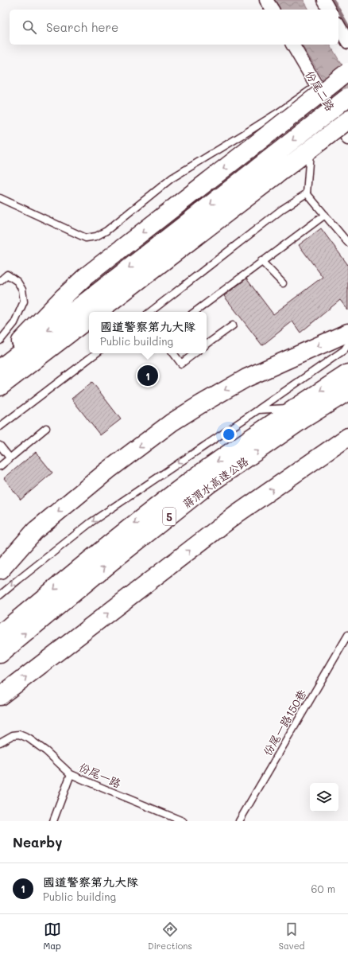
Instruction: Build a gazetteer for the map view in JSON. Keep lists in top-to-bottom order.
{
  "streets": {
    "highway": ["蔣渭水高速公路", "5"],
    "street": ["份尾二路"],
    "lane": ["份尾一路150巷", "份尾一路"]
  },
  "page": {
    "search": "Search here",
    "popup": ["國道警察第九大隊", "Public building"],
    "pins": "1",
    "heading": "Nearby",
    "list": [
      {
        "mark": "1",
        "name": "國道警察第九大隊",
        "note": "Public building",
        "value": "60 m"
      }
    ],
    "nav": ["Map", "Directions", "Saved"]
  }
}
